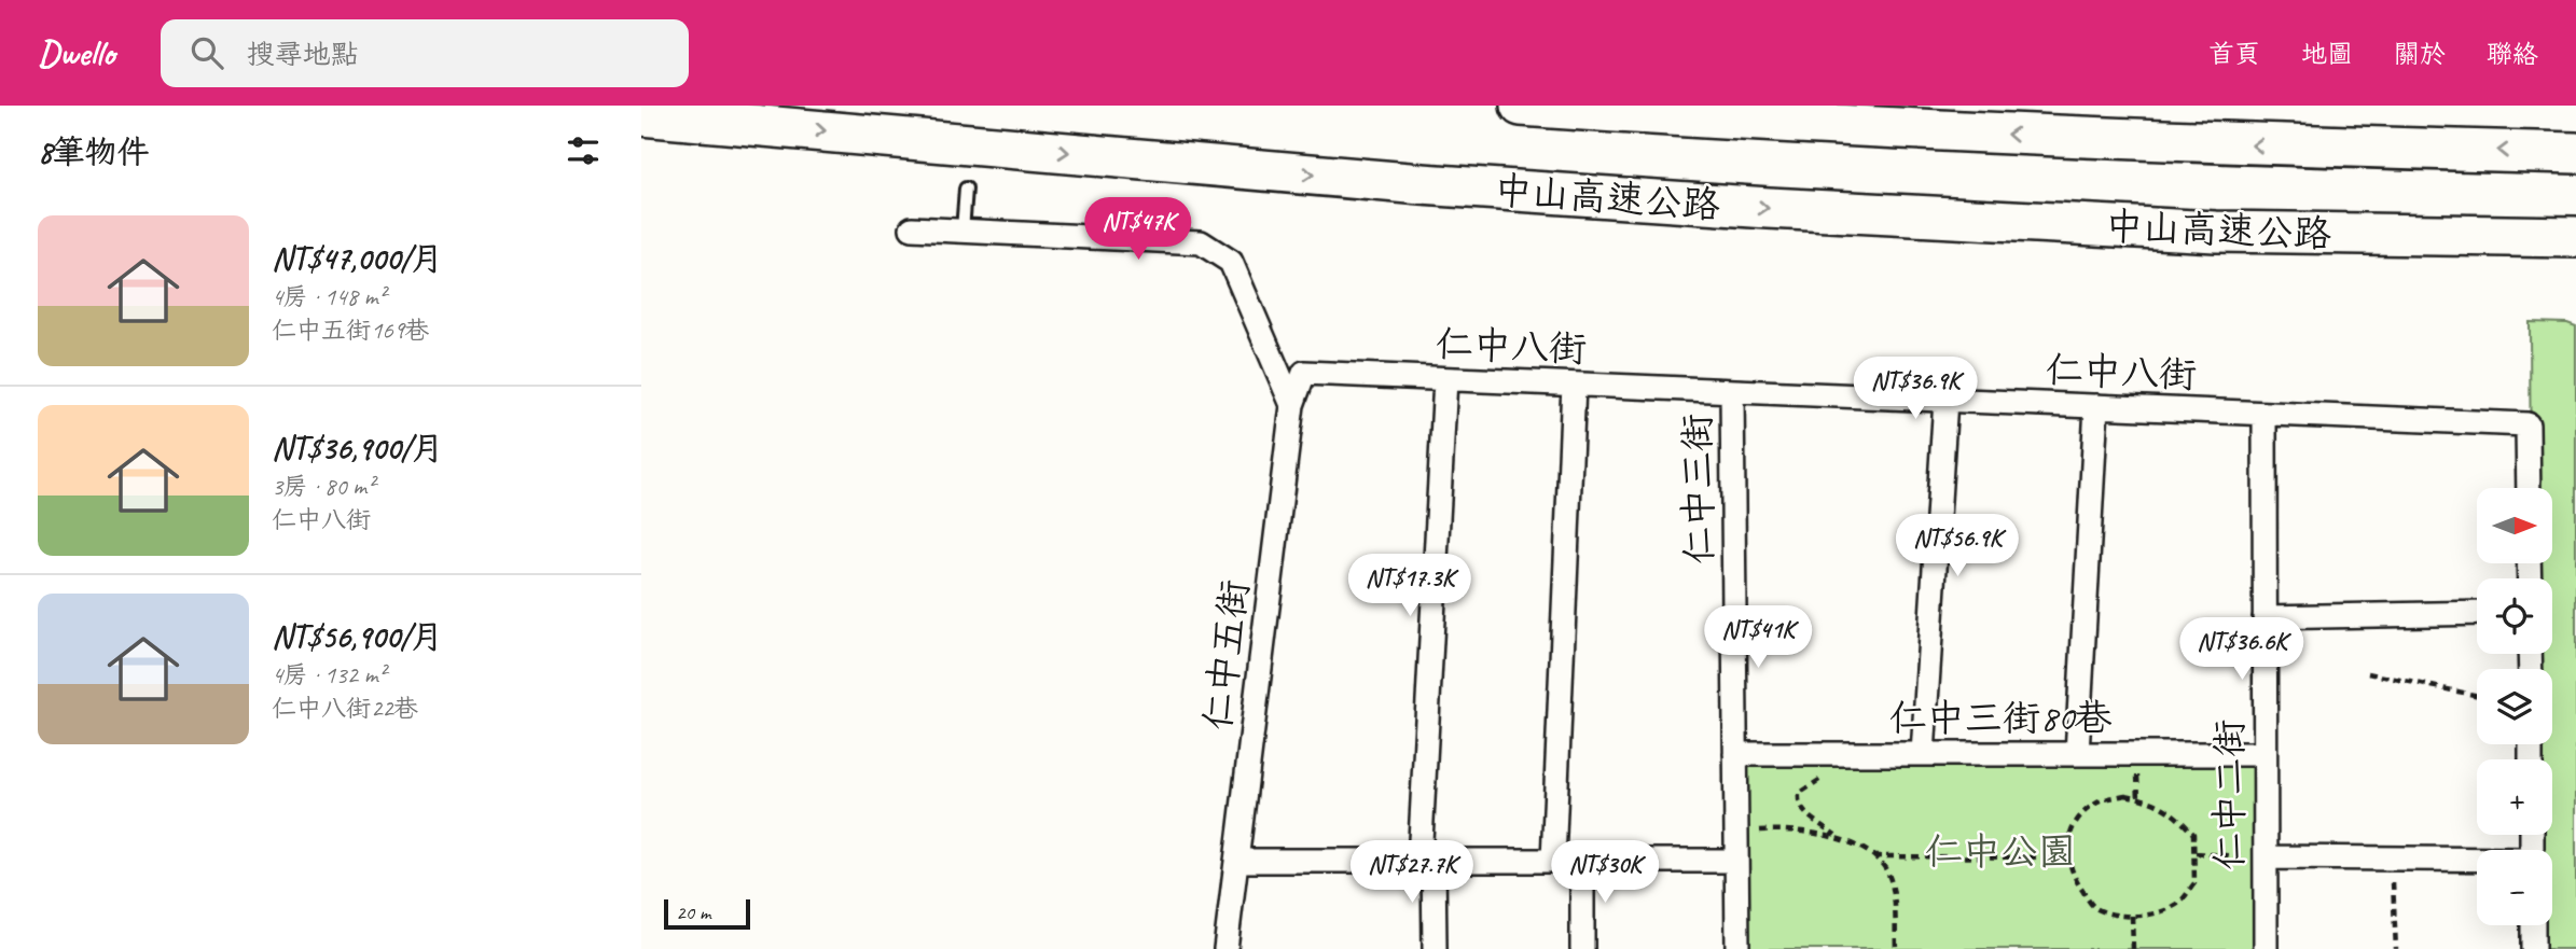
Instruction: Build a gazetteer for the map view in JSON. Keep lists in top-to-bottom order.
{
  "streets": {
    "highway": ["中山高速公路"],
    "street": [
      "仁中八街",
      "仁中三街",
      "仁中五街",
      "仁中三街80巷",
      "仁中二街"
    ]
  },
  "crossings": [
    ["仁中八街", "仁中三街"],
    ["仁中八街", "仁中五街"],
    ["仁中八街", "仁中二街"],
    ["仁中三街", "仁中三街80巷"],
    ["仁中三街80巷", "仁中二街"]
  ],
  "parks": ["仁中公園"],
  "scale_bar": "20 m",
  "north": "right",
  "page": {
    "header": "Dwello",
    "search": "搜尋地點",
    "nav": [
      "首頁",
      "地圖",
      "關於",
      "聯絡"
    ],
    "heading": "8筆物件",
    "list": [
      {
        "name": "NT$47,000/月",
        "note": "4房 · 148 m² · 仁中五街169巷"
      },
      {
        "name": "NT$36,900/月",
        "note": "3房 · 80 m² · 仁中八街"
      },
      {
        "name": "NT$56,900/月",
        "note": "4房 · 132 m² · 仁中八街22巷"
      }
    ],
    "price": [
      "NT$47K",
      "NT$36.9K",
      "NT$56.9K",
      "NT$17.3K",
      "NT$41K",
      "NT$36.6K",
      "NT$27.7K",
      "NT$30K"
    ],
    "map_buttons": ["+", "−"],
    "scale": "20 m"
  }
}
